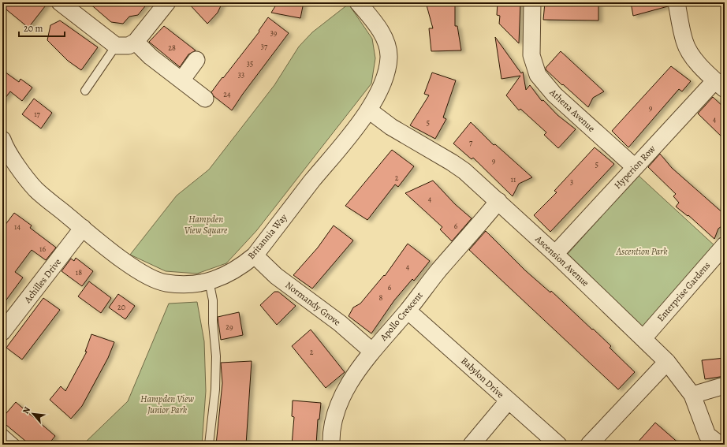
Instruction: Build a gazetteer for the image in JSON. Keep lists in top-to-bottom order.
{
  "streets": {
    "street": [
      "Athena Avenue",
      "Hyperion Row",
      "Britannia Way",
      "Ascension Avenue",
      "Achilles Drive",
      "Enterprise Gardens",
      "Normandy Grove",
      "Apollo Crescent",
      "Babylon Drive"
    ]
  },
  "crossings": [
    ["Athena Avenue", "Hyperion Row"],
    ["Hyperion Row", "Ascension Avenue"],
    ["Britannia Way", "Ascension Avenue"],
    ["Britannia Way", "Achilles Drive"],
    ["Britannia Way", "Normandy Grove"],
    ["Ascension Avenue", "Enterprise Gardens"],
    ["Ascension Avenue", "Apollo Crescent"],
    ["Normandy Grove", "Apollo Crescent"],
    ["Apollo Crescent", "Babylon Drive"]
  ],
  "parks": ["Hampden View Square", "Ascention Park", "Hampden View Junior Park"],
  "house_numbers": [
    "39",
    "37",
    "28",
    "35",
    "33",
    "24",
    "9",
    "17",
    "4",
    "5",
    "7",
    "9",
    "5",
    "2",
    "11",
    "3",
    "4",
    "6",
    "14",
    "16",
    "4",
    "18",
    "6",
    "8",
    "20",
    "29",
    "2"
  ],
  "scale_bar": "20 m",
  "north": "top left"
}
